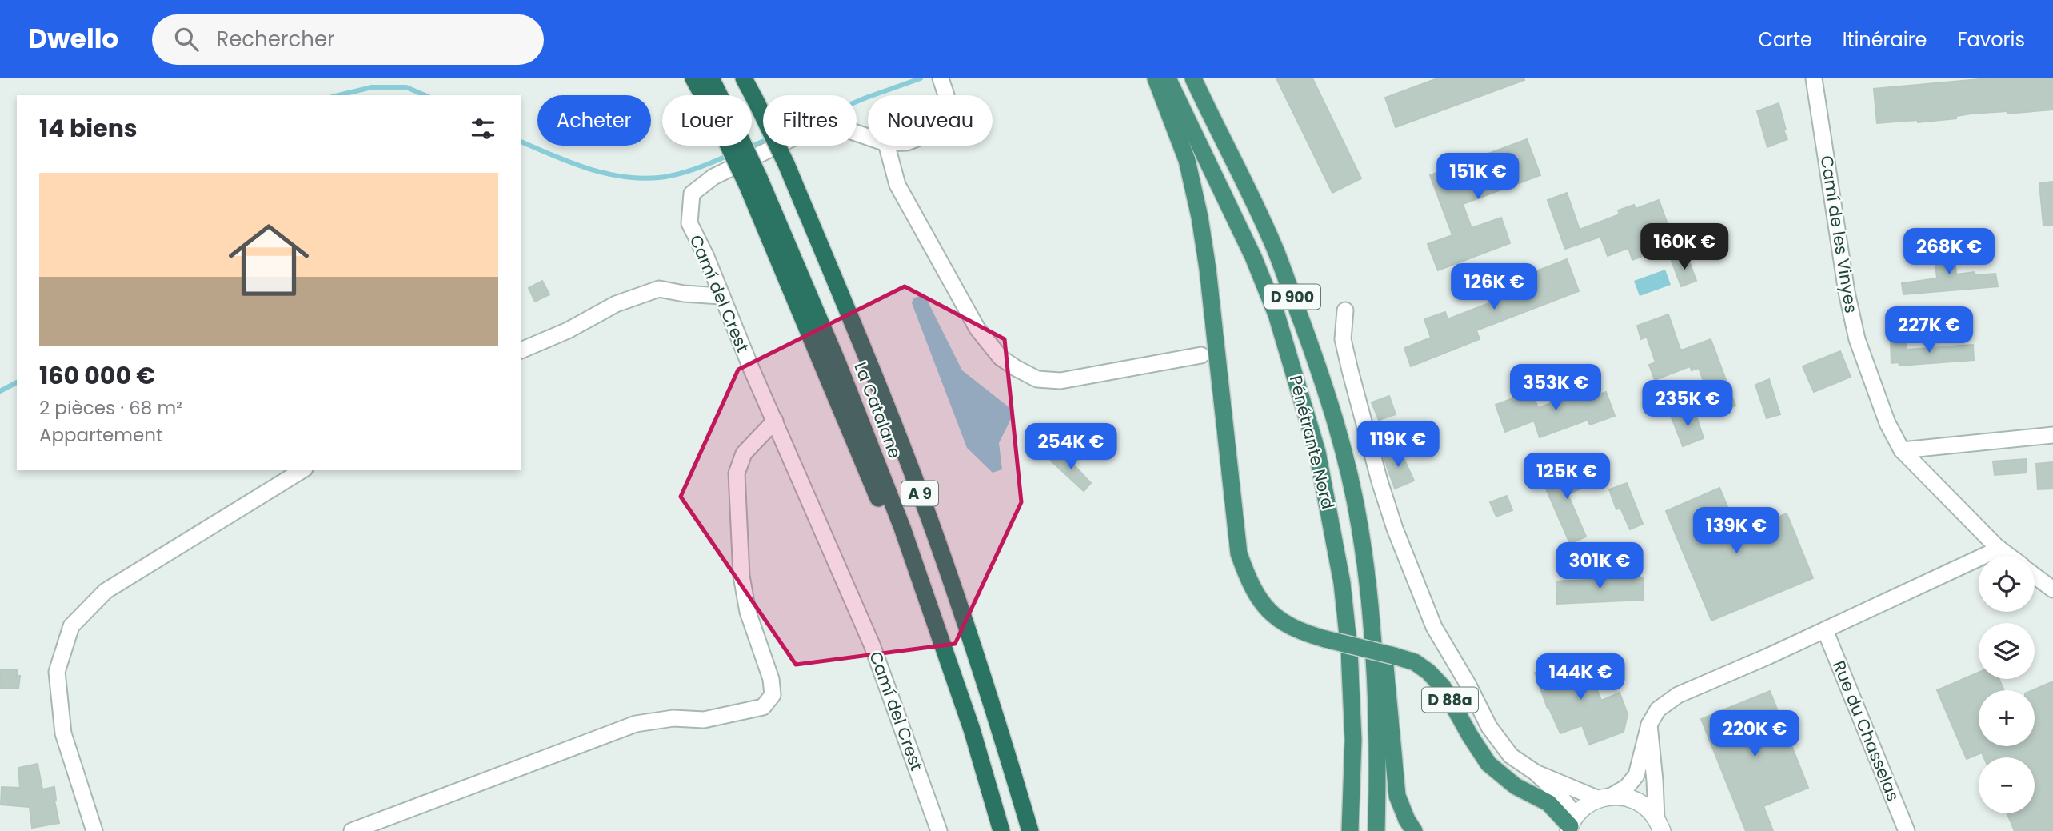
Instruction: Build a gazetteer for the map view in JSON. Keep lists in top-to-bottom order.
{
  "streets": {
    "highway": [
      "D 900",
      "La Catalane",
      "Pénétrante Nord",
      "A 9",
      "D 88a"
    ],
    "street": ["Camí de les Vinyes", "Camí del Crest", "Rue du Chasselas"]
  },
  "page": {
    "header": "Dwello",
    "search": "Rechercher",
    "nav": ["Carte", "Itinéraire", "Favoris"],
    "chip": [
      "Acheter",
      "Louer",
      "Filtres",
      "Nouveau"
    ],
    "heading": "14 biens",
    "price": [
      "151K €",
      "160K €",
      "268K €",
      "126K €",
      "227K €",
      "353K €",
      "235K €",
      "119K €",
      "254K €",
      "125K €",
      "139K €",
      "301K €",
      "144K €",
      "220K €"
    ],
    "list": [
      {
        "name": "160 000 €",
        "note": "2 pièces · 68 m² · Appartement"
      }
    ],
    "map_buttons": ["+", "−"]
  }
}
